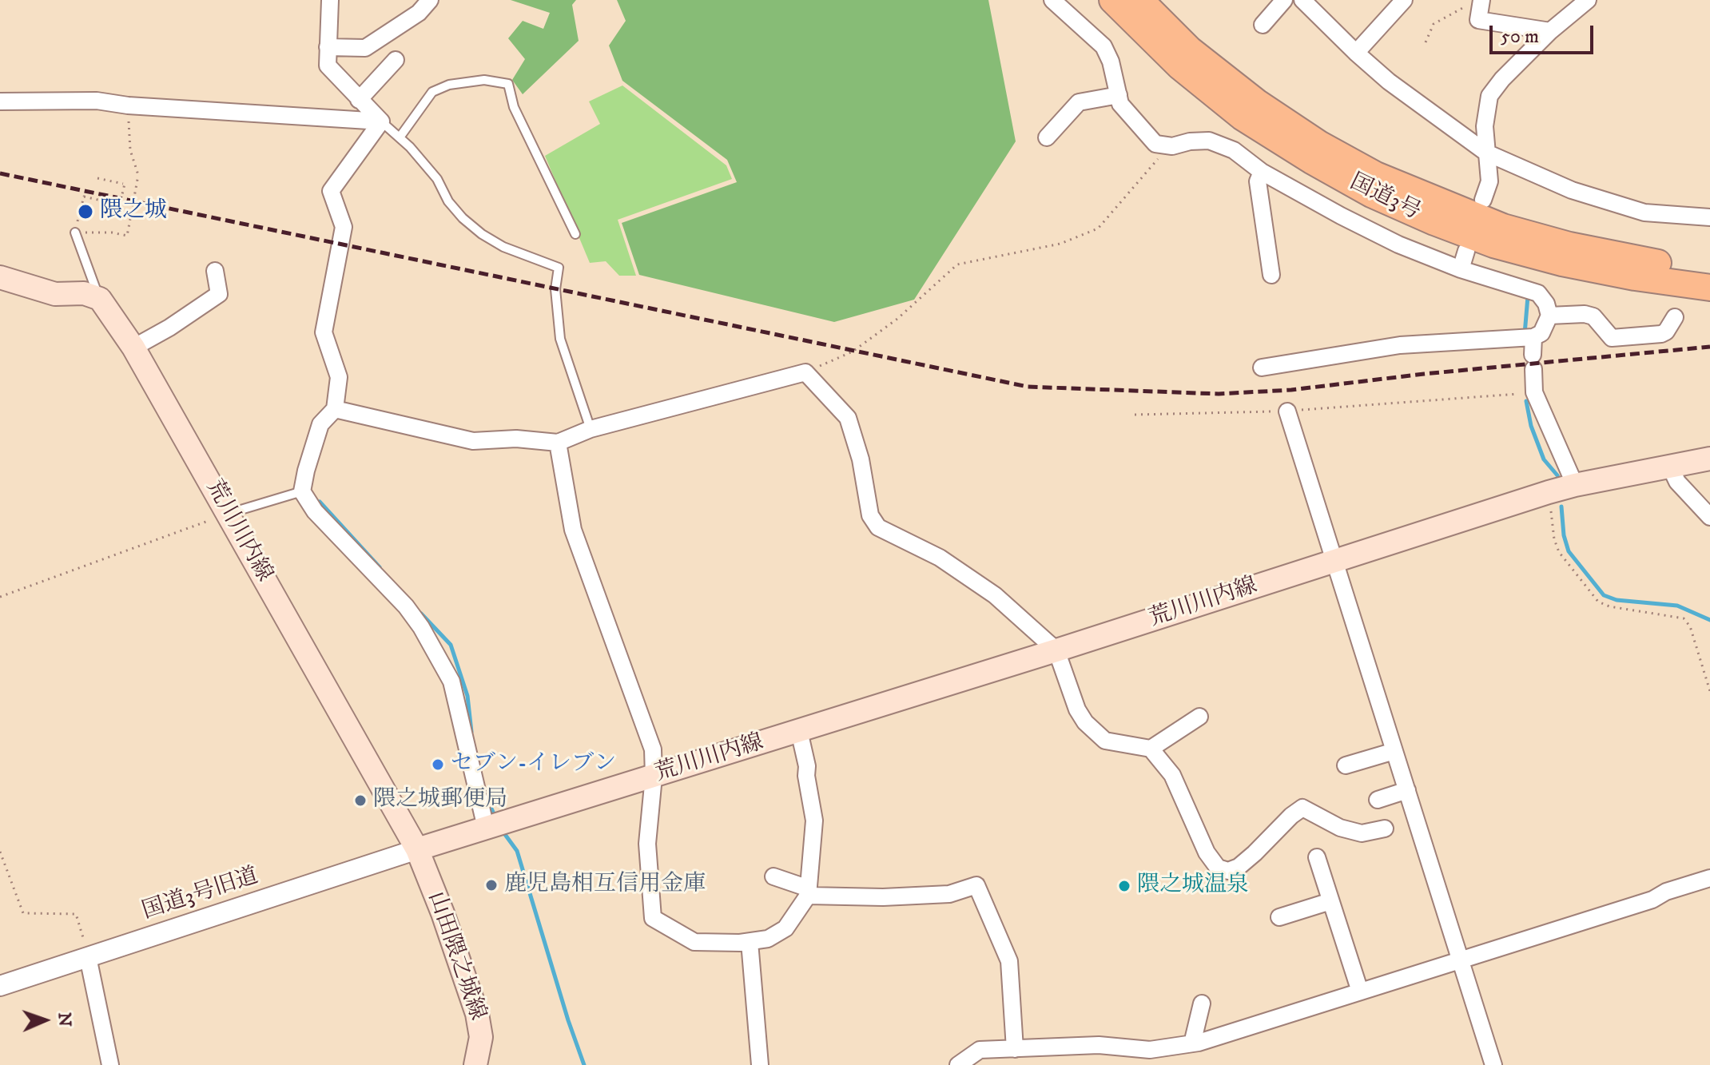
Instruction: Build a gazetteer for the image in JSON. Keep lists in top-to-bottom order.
{
  "streets": {
    "highway": ["国道3号"],
    "main road": ["荒川川内線", "山田隈之城線"],
    "street": ["国道3号旧道"]
  },
  "crossings": [
    ["荒川川内線", "国道3号旧道"],
    ["荒川川内線", "山田隈之城線"],
    ["国道3号旧道", "山田隈之城線"]
  ],
  "places": [
    "隈之城",
    "セブン-イレブン",
    "隈之城郵便局",
    "鹿児島相互信用金庫",
    "隈之城温泉"
  ],
  "scale_bar": "50 m",
  "north": "right"
}
